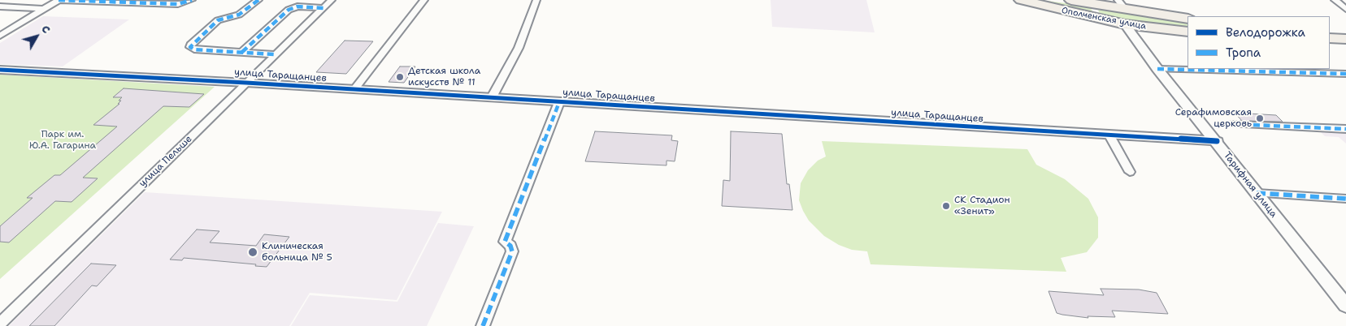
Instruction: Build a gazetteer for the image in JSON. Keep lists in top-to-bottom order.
{
  "streets": {
    "highway": ["Ополченская улица"],
    "street": ["улица Таращанцев", "улица Пельше", "Тарифная улица"]
  },
  "crossings": [
    ["Ополченская улица", "Тарифная улица"],
    ["улица Таращанцев", "улица Пельше"],
    ["улица Таращанцев", "Тарифная улица"]
  ],
  "parks": ["Парк им. Ю.А. Гагарина"],
  "places": [
    "Детская школа искусств № 11",
    "Серафимовская церковь",
    "СК Стадион «Зенит»",
    "Клиническая больница № 5"
  ],
  "legend": ["Велодорожка", "Тропа"],
  "north": "top right"
}
